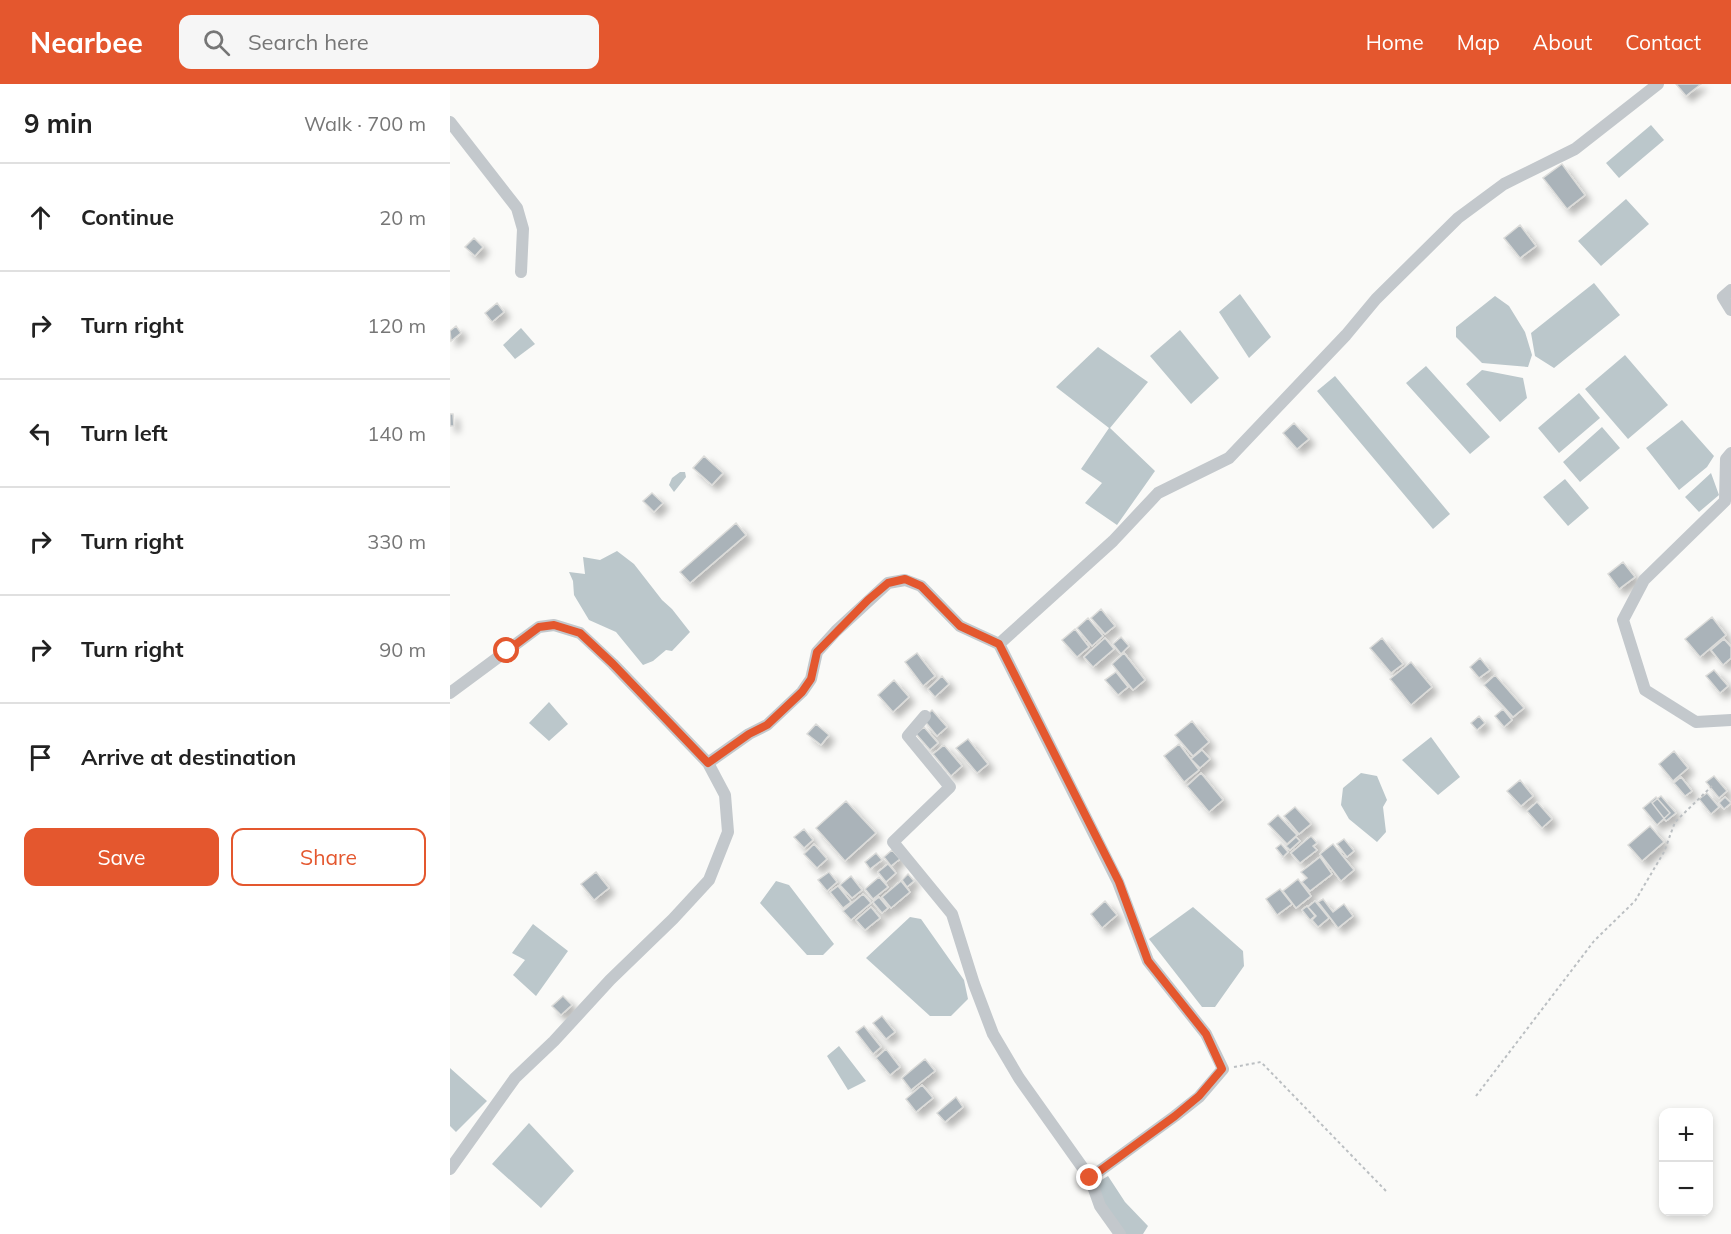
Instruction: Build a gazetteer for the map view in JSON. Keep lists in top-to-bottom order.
{
  "page": {
    "header": "Nearbee",
    "search": "Search here",
    "nav": [
      "Home",
      "Map",
      "About",
      "Contact"
    ],
    "heading": ["9 min", "Walk · 700 m"],
    "list": [
      ["Continue", "20 m"],
      ["Turn right", "120 m"],
      ["Turn left", "140 m"],
      ["Turn right", "330 m"],
      ["Turn right", "90 m"],
      "Arrive at destination"
    ],
    "buttons": ["Save", "Share"],
    "map_buttons": ["+", "−"]
  }
}
